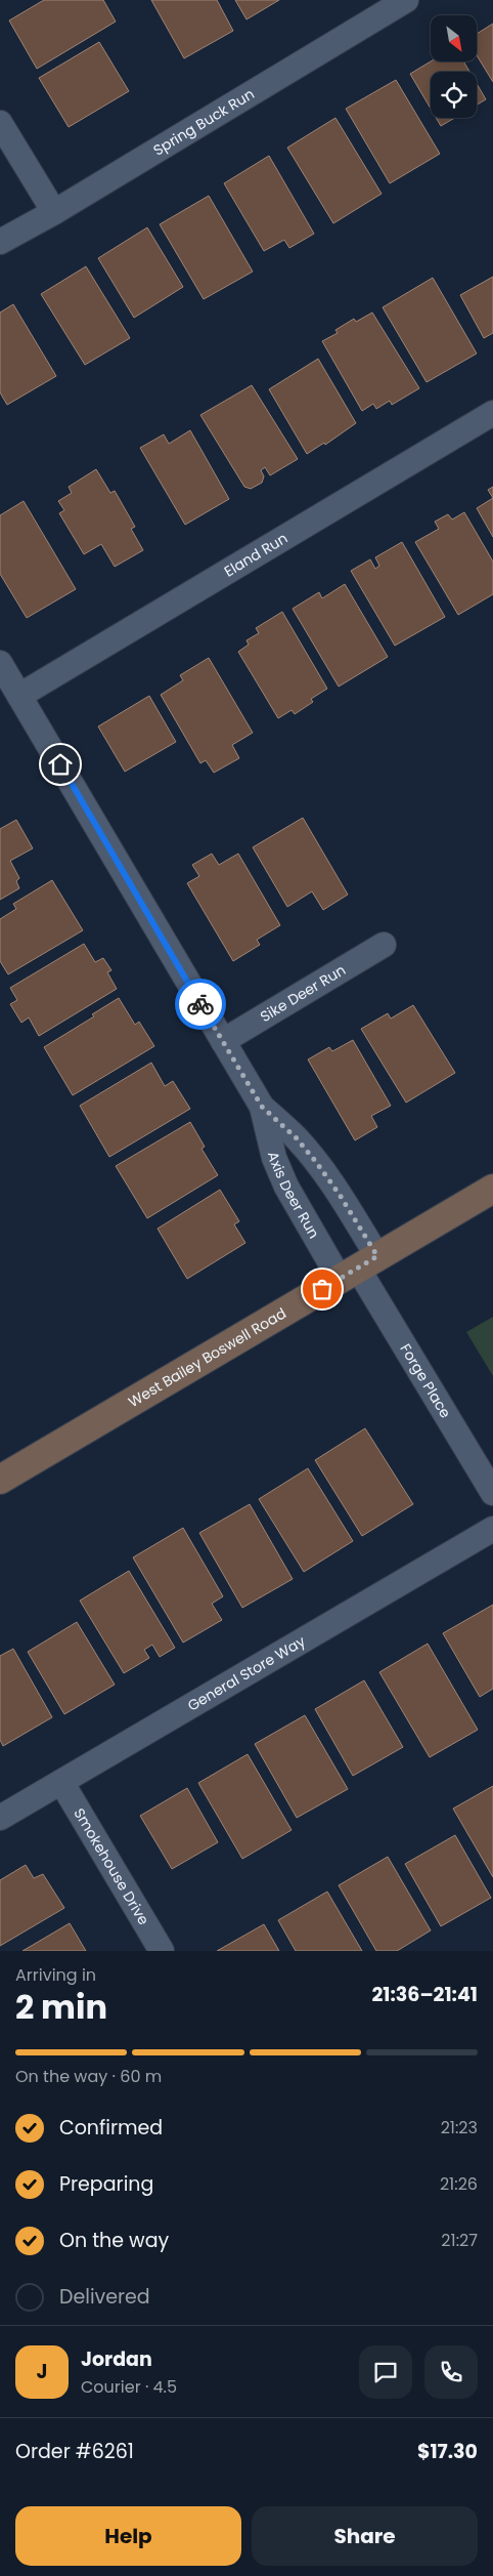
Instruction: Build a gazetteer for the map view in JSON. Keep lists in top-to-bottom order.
{
  "streets": {
    "main road": ["West Bailey Boswell Road"],
    "street": [
      "Spring Buck Run",
      "Eland Run",
      "Sike Deer Run",
      "Axis Deer Run",
      "Forge Place",
      "General Store Way",
      "Smokehouse Drive"
    ]
  },
  "crossings": [
    ["Eland Run", "Axis Deer Run"],
    ["Sike Deer Run", "Axis Deer Run"],
    ["Axis Deer Run", "West Bailey Boswell Road"],
    ["Axis Deer Run", "Forge Place"],
    ["West Bailey Boswell Road", "Forge Place"],
    ["General Store Way", "Smokehouse Drive"]
  ],
  "north": "bottom right",
  "page": {
    "heading": ["2 min", "Arriving in", "21:36–21:41"],
    "panel": [
      "Jordan",
      "Courier · 4.5",
      "Order #6261",
      "$17.30"
    ],
    "bar": "On the way · 60 m",
    "list": [
      ["Confirmed", "21:23"],
      ["Preparing", "21:26"],
      ["On the way", "21:27"],
      "Delivered"
    ],
    "round": "J",
    "buttons": ["Help", "Share"]
  }
}
